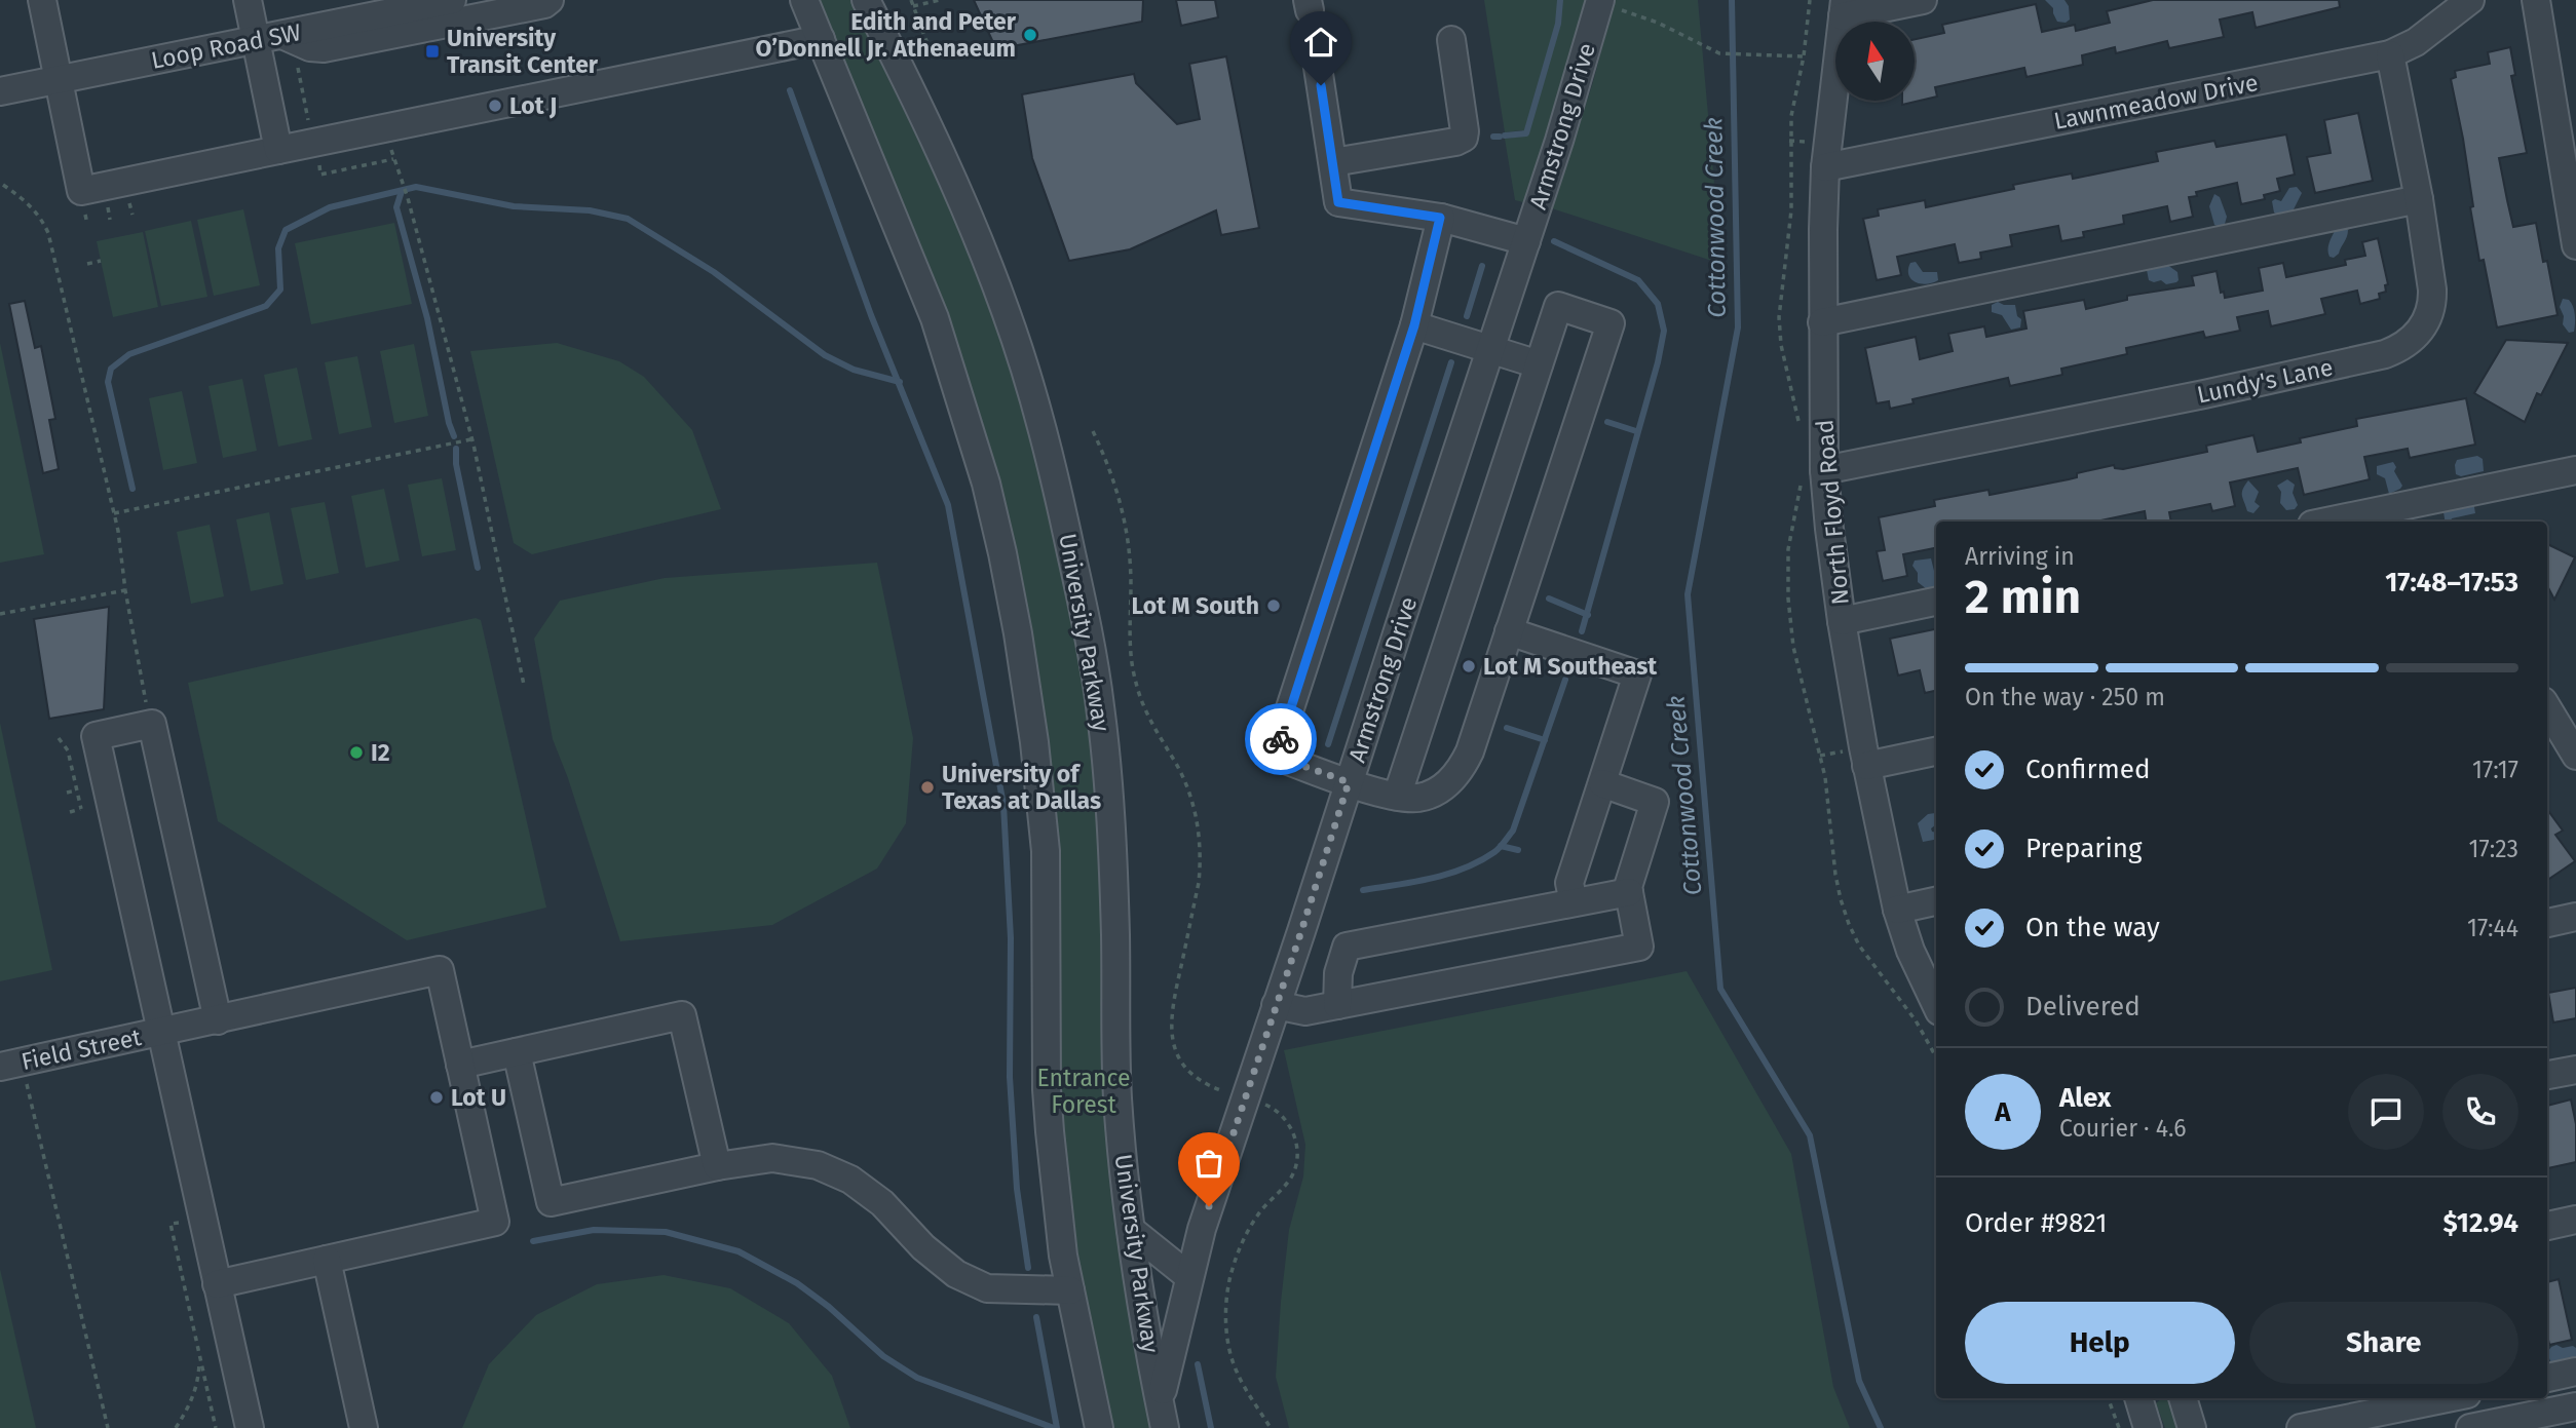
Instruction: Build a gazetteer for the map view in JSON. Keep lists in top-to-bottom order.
{
  "streets": {
    "street": [
      "Loop Road SW",
      "Lawnmeadow Drive",
      "Armstrong Drive",
      "Lundy's Lane",
      "North Floyd Road",
      "University Parkway",
      "Field Street"
    ]
  },
  "crossings": [
    ["Lawnmeadow Drive", "Lundy's Lane"],
    ["Lawnmeadow Drive", "North Floyd Road"],
    ["Armstrong Drive", "University Parkway"],
    ["Lundy's Lane", "North Floyd Road"]
  ],
  "water": ["Cottonwood Creek"],
  "parks": ["Entrance Forest"],
  "places": {
    "other": [
      "Edith and Peter O’Donnell Jr. Athenaeum",
      "Lot J",
      "Lot M South",
      "Lot M Southeast",
      "I2",
      "University of Texas at Dallas",
      "Lot U"
    ],
    "transit": ["University Transit Center"]
  },
  "north": "top",
  "page": {
    "heading": ["2 min", "Arriving in", "17:48–17:53"],
    "panel": [
      "Alex",
      "Courier · 4.6",
      "Order #9821",
      "$12.94"
    ],
    "bar": "On the way · 250 m",
    "list": [
      ["Confirmed", "17:17"],
      ["Preparing", "17:23"],
      ["On the way", "17:44"],
      "Delivered"
    ],
    "round": "A",
    "buttons": ["Help", "Share"]
  }
}
